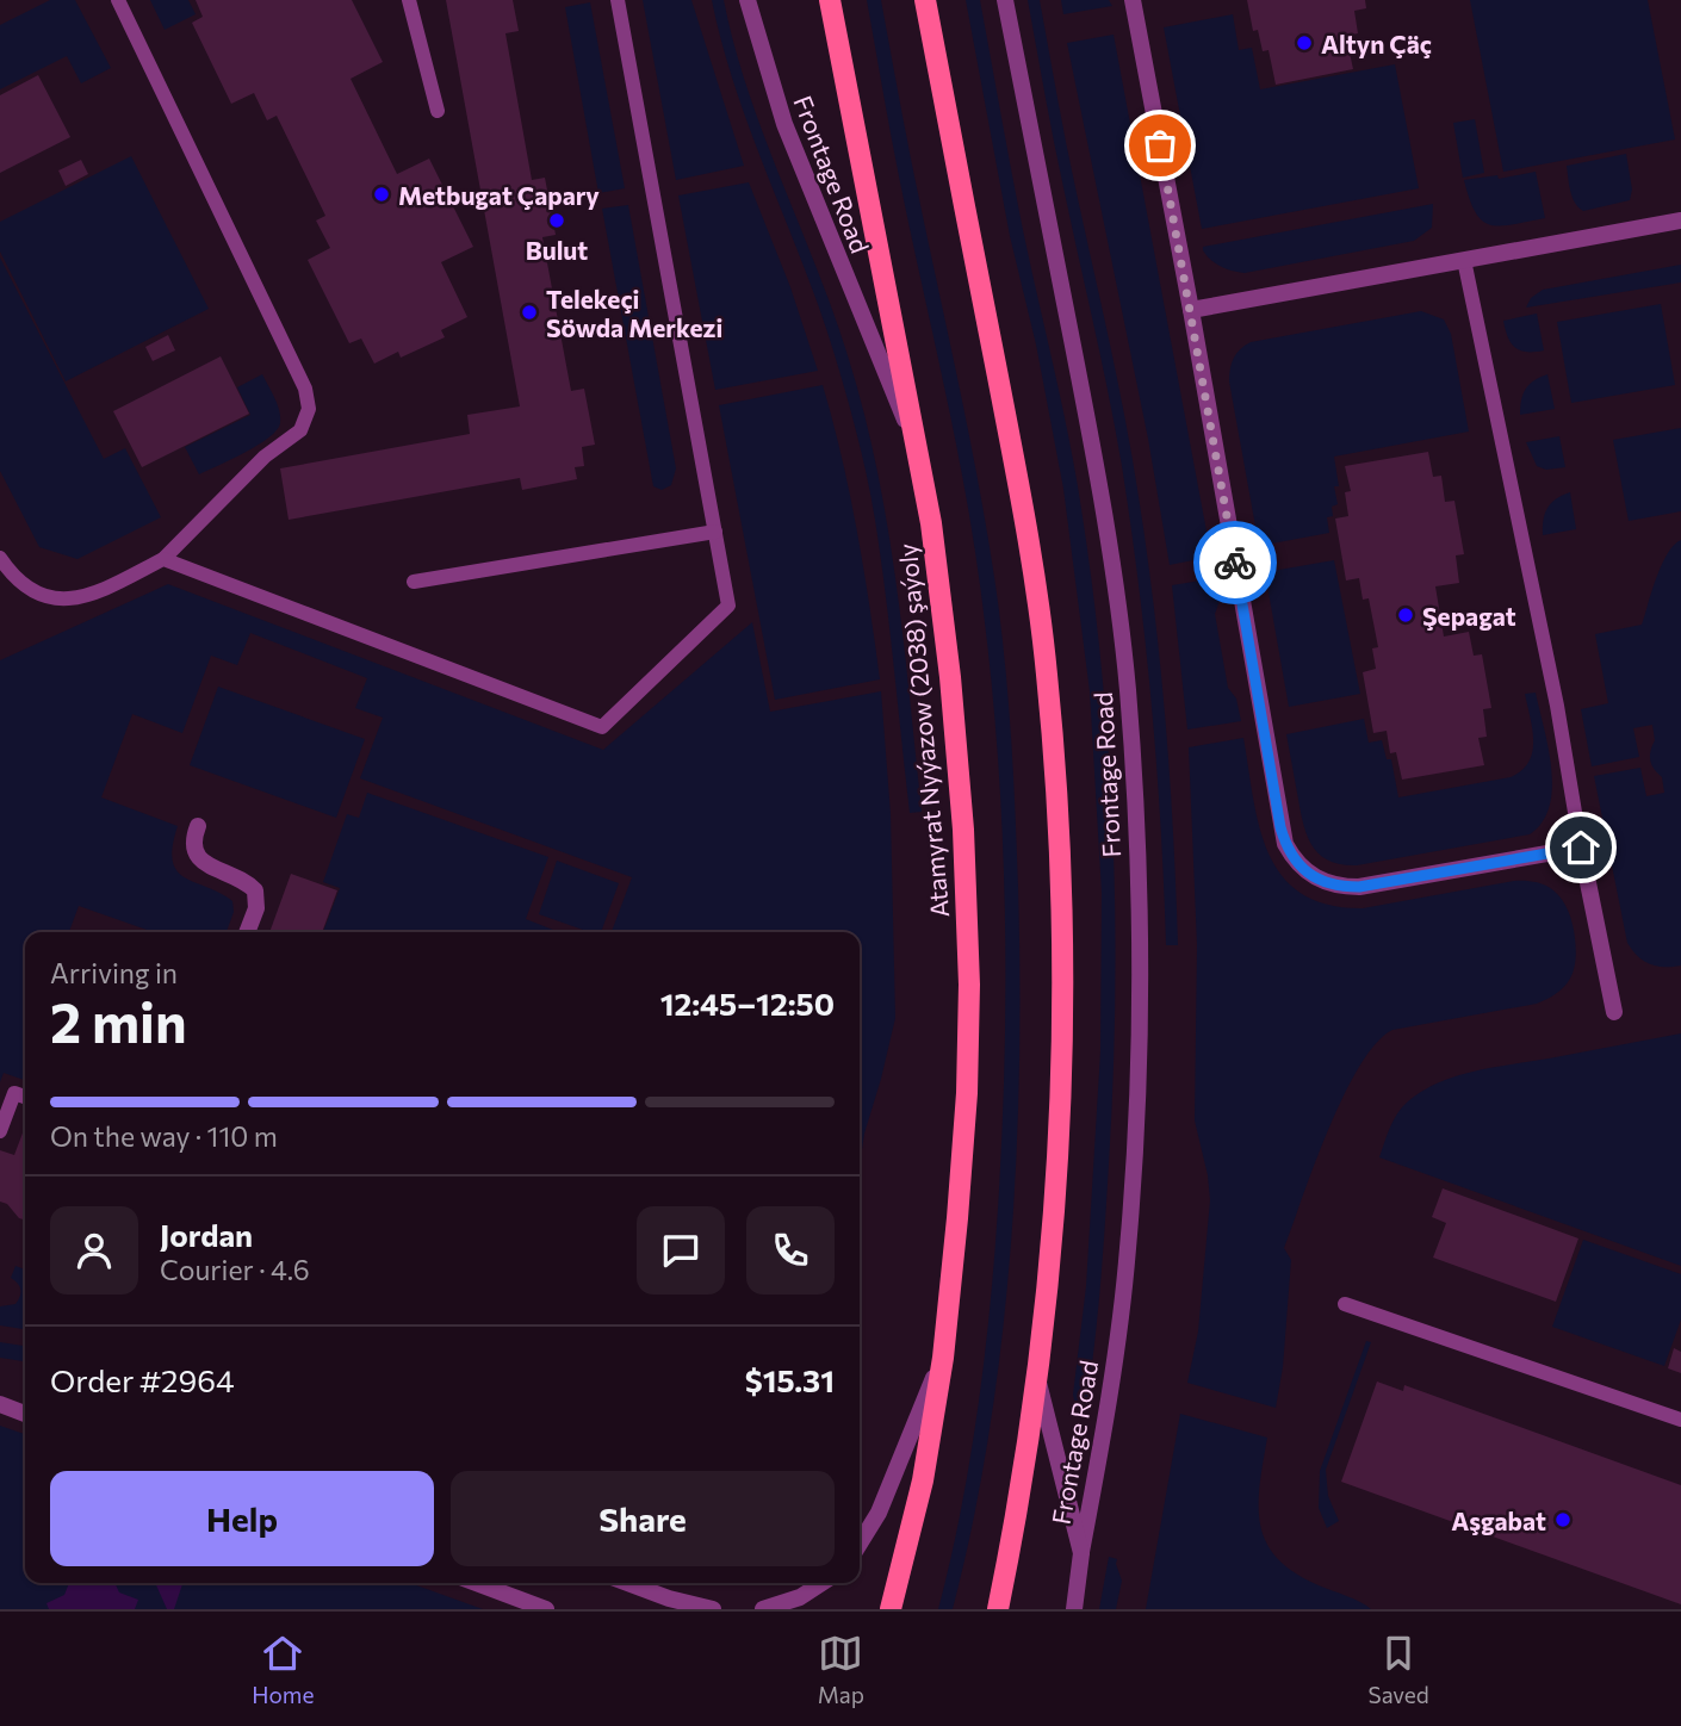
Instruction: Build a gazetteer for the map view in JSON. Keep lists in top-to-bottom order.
{
  "streets": {
    "main road": ["Atamyrat Nyýazow (2038) şaýoly"],
    "street": ["Frontage Road"]
  },
  "crossings": [
    ["Frontage Road", "Atamyrat Nyýazow (2038) şaýoly"]
  ],
  "places": [
    "Altyn Çäç",
    "Metbugat Çapary",
    "Bulut",
    "Telekeçi Söwda Merkezi",
    "Şepagat",
    "Aşgabat"
  ],
  "page": {
    "heading": ["2 min", "Arriving in", "12:45–12:50"],
    "panel": [
      "Jordan",
      "Courier · 4.6",
      "Order #2964",
      "$15.31"
    ],
    "bar": "On the way · 110 m",
    "buttons": ["Help", "Share"],
    "tabs": ["Home", "Map", "Saved"]
  }
}
